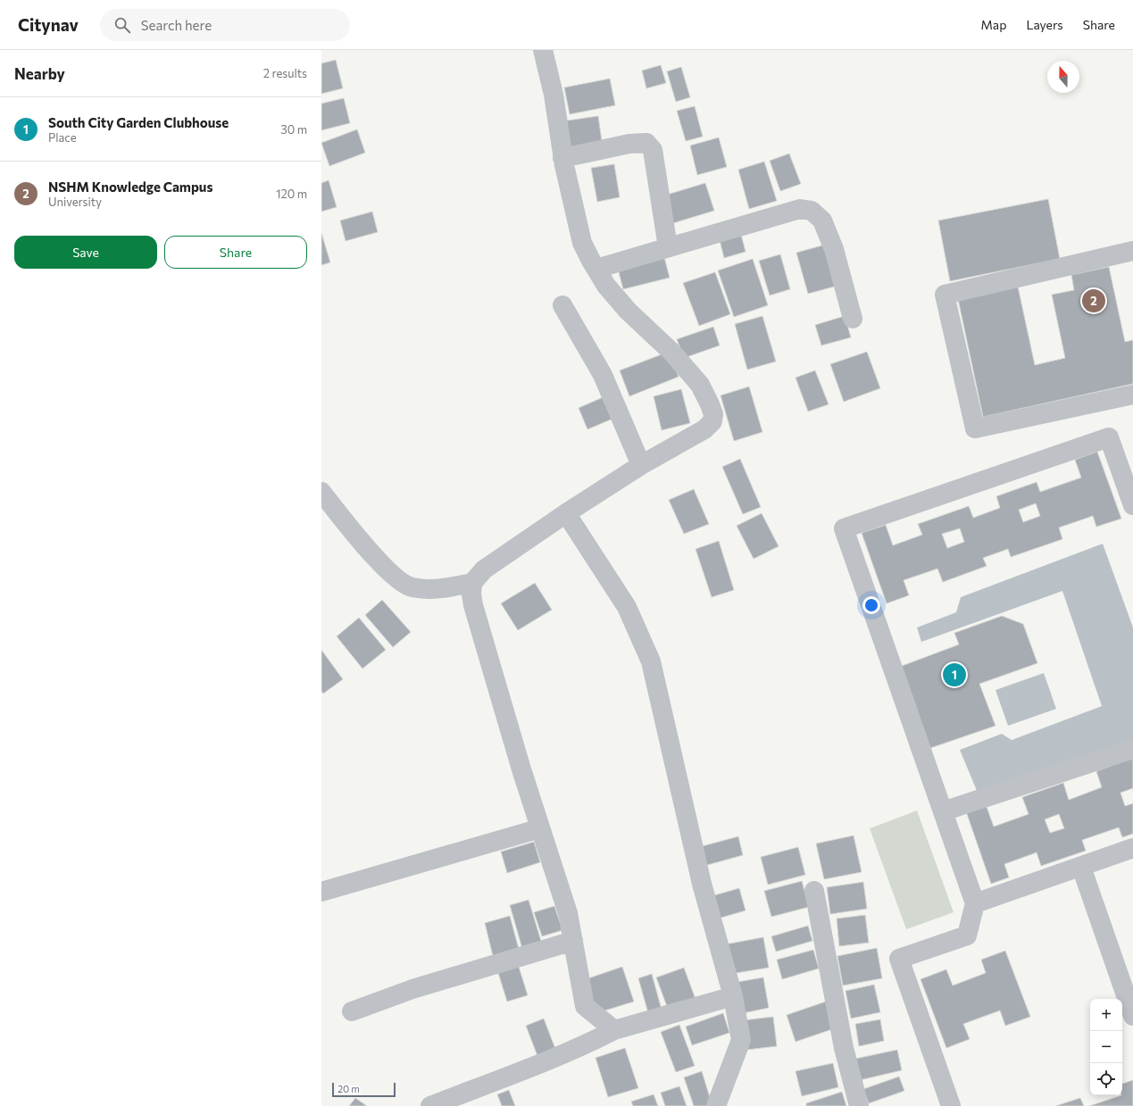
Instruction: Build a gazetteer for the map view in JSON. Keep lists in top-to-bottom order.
{
  "scale_bar": "20 m",
  "north": "top",
  "page": {
    "header": "Citynav",
    "search": "Search here",
    "nav": ["Map", "Layers", "Share"],
    "heading": ["Nearby", "2 results"],
    "list": [
      {
        "mark": "1",
        "name": "South City Garden Clubhouse",
        "note": "Place",
        "value": "30 m"
      },
      {
        "mark": "2",
        "name": "NSHM Knowledge Campus",
        "note": "University",
        "value": "120 m"
      }
    ],
    "buttons": ["Save", "Share"],
    "pins": ["2", "1"],
    "map_buttons": ["+", "−"],
    "scale": "20 m"
  }
}
